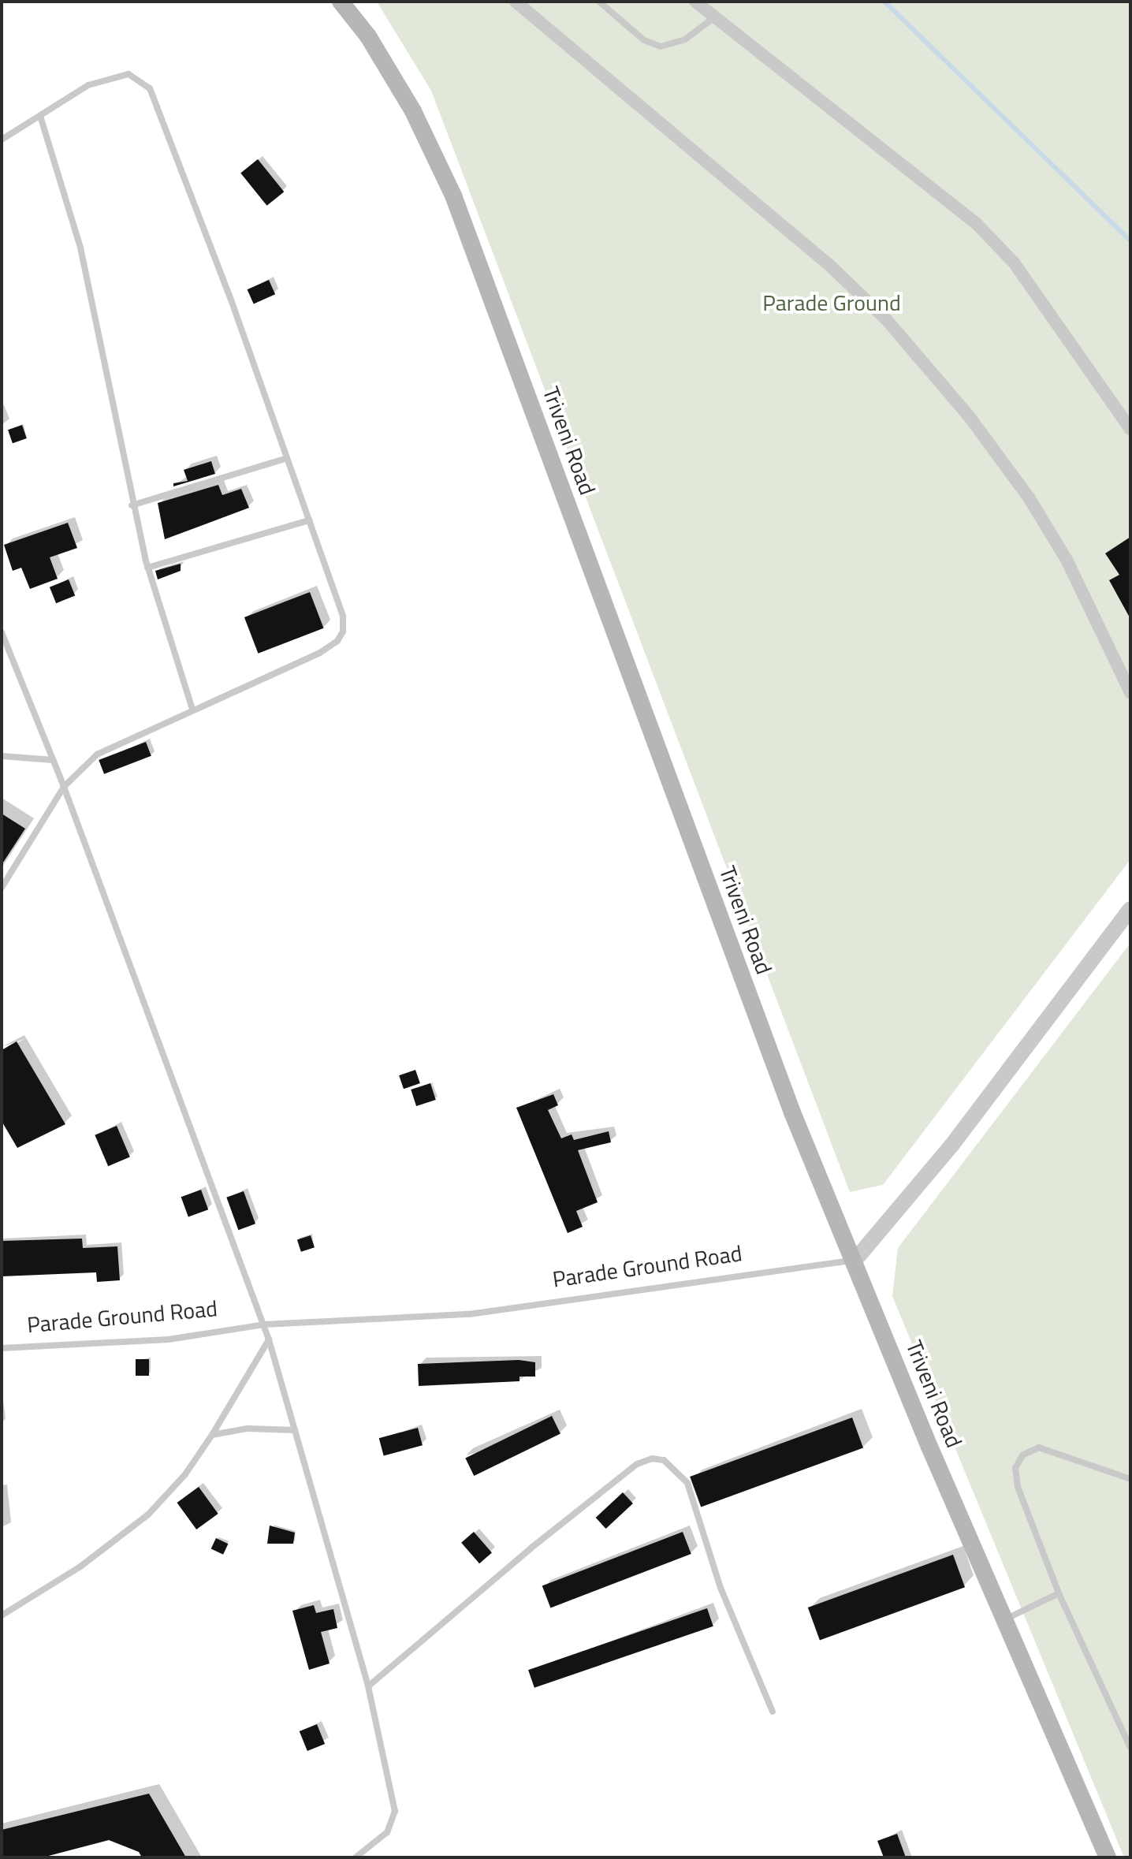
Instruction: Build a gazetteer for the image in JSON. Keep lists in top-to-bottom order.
{
  "streets": {
    "main road": ["Triveni Road"],
    "lane": ["Parade Ground Road"]
  },
  "crossings": [
    ["Triveni Road", "Parade Ground Road"]
  ],
  "parks": ["Parade Ground"]
}
